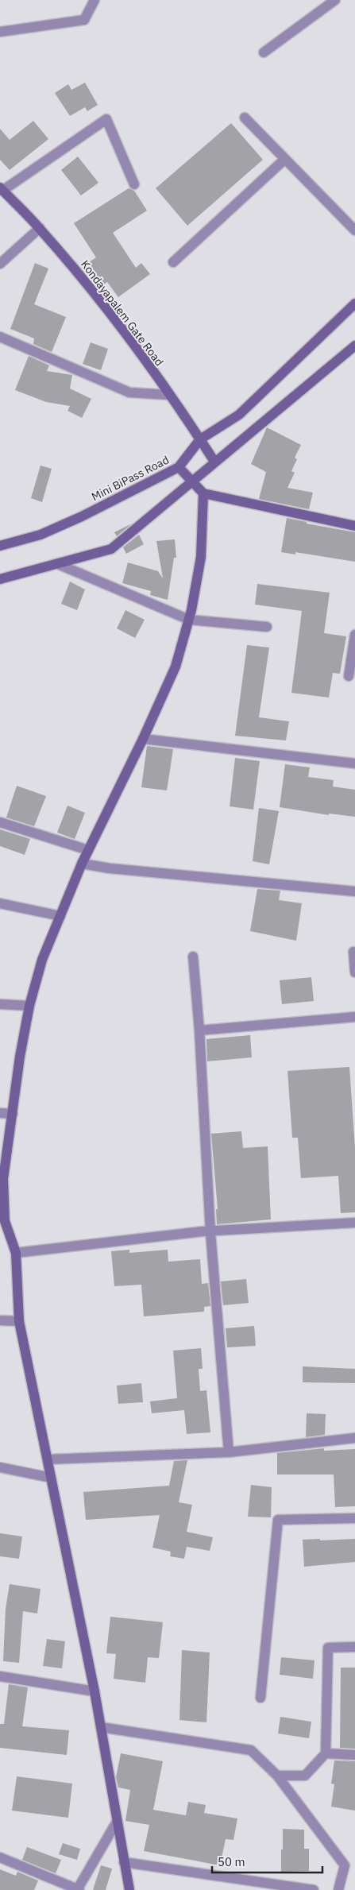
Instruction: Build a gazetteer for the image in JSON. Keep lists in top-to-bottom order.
{
  "streets": {
    "street": ["Kondayapalem Gate Road", "Mini BiPass Road"]
  },
  "crossings": [
    ["Kondayapalem Gate Road", "Mini BiPass Road"]
  ],
  "scale_bar": "50 m"
}
